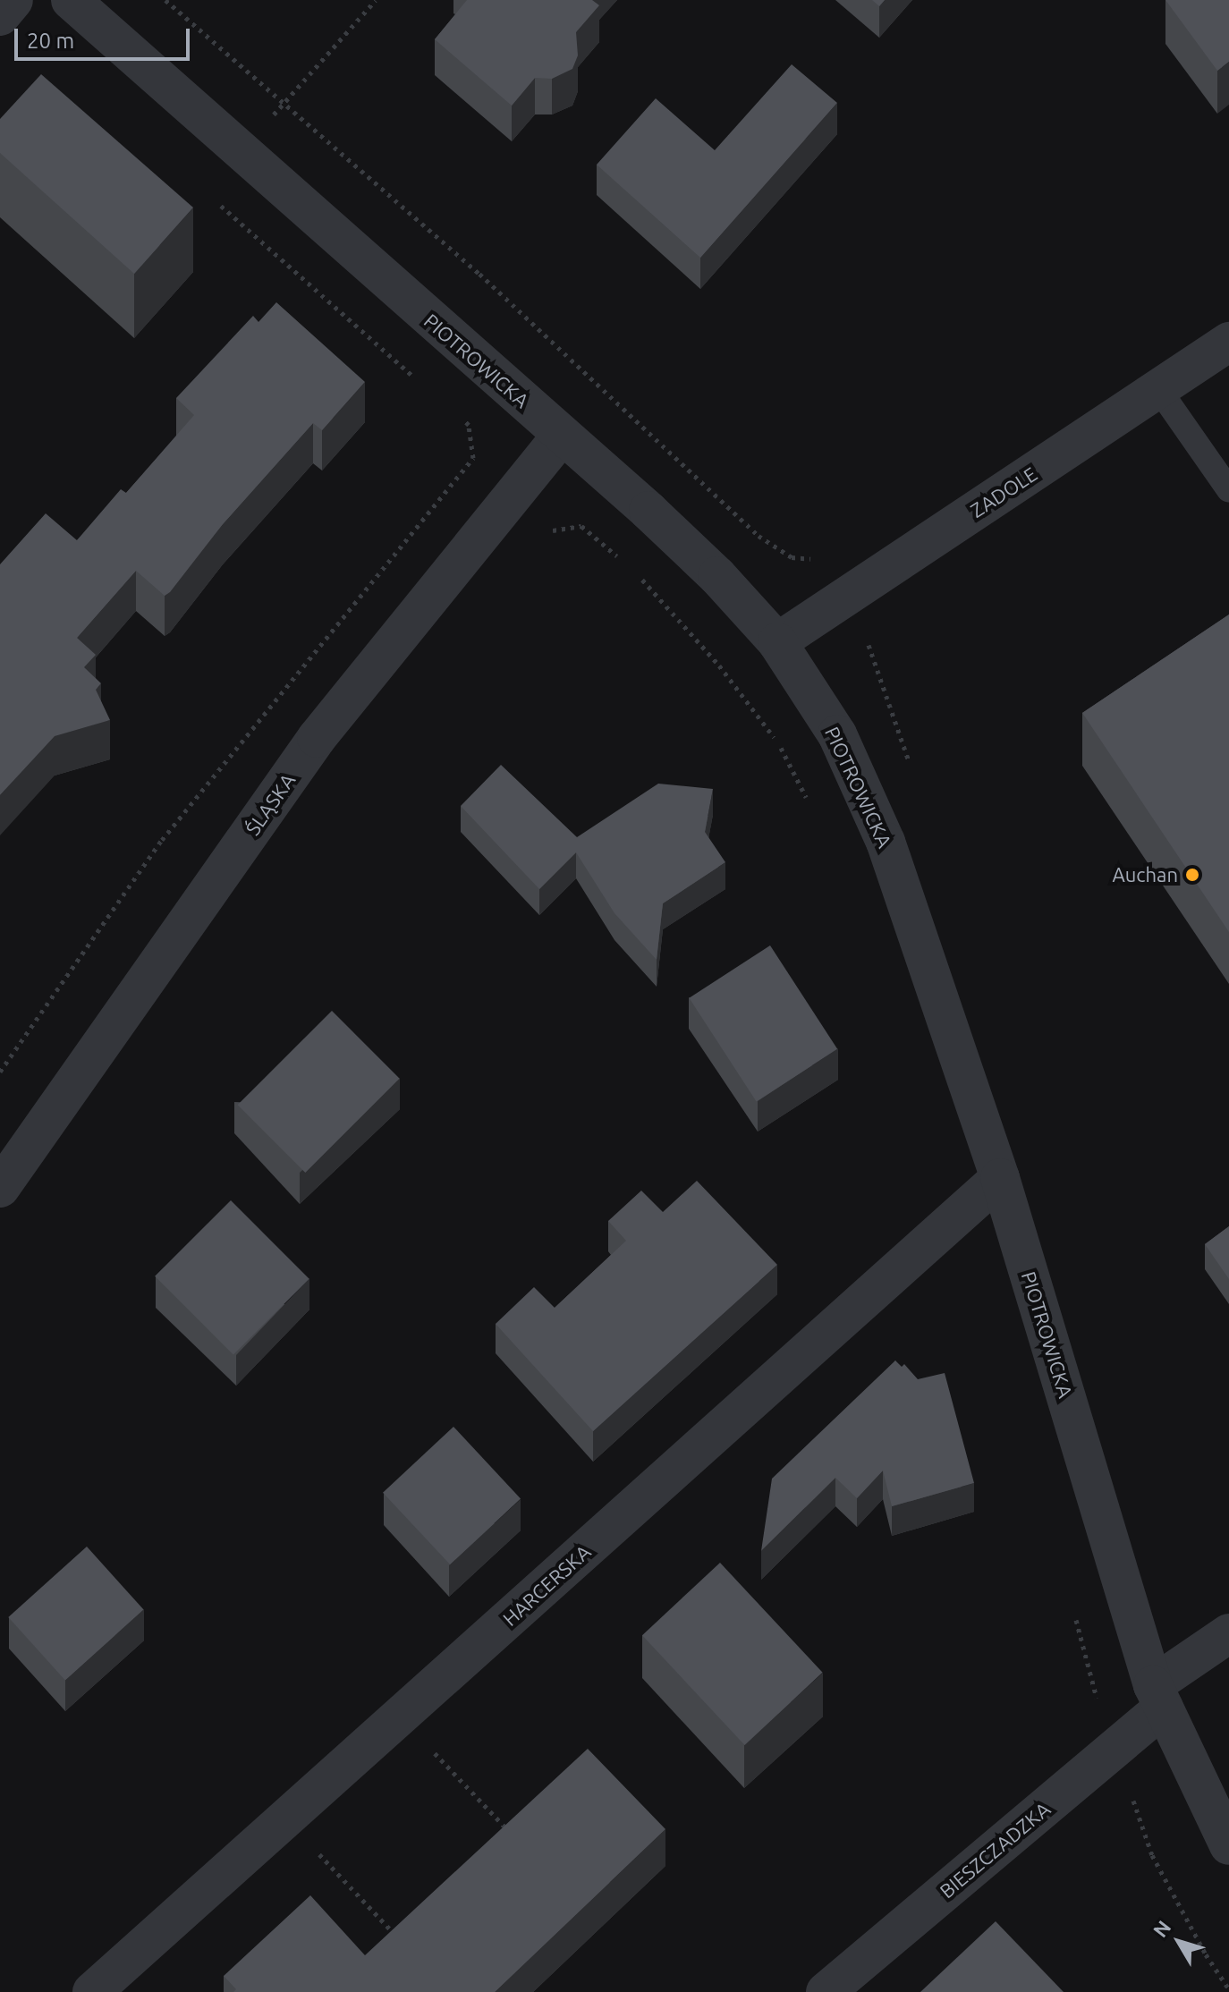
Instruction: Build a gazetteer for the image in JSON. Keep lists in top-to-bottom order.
{
  "streets": {
    "street": [
      "PIOTROWICKA",
      "ZADOLE",
      "ŚLĄSKA",
      "HARCERSKA",
      "BIESZCZADZKA"
    ]
  },
  "crossings": [
    ["PIOTROWICKA", "ZADOLE"],
    ["PIOTROWICKA", "ŚLĄSKA"],
    ["PIOTROWICKA", "HARCERSKA"],
    ["PIOTROWICKA", "BIESZCZADZKA"]
  ],
  "places": ["Auchan"],
  "scale_bar": "20 m",
  "north": "top left"
}
